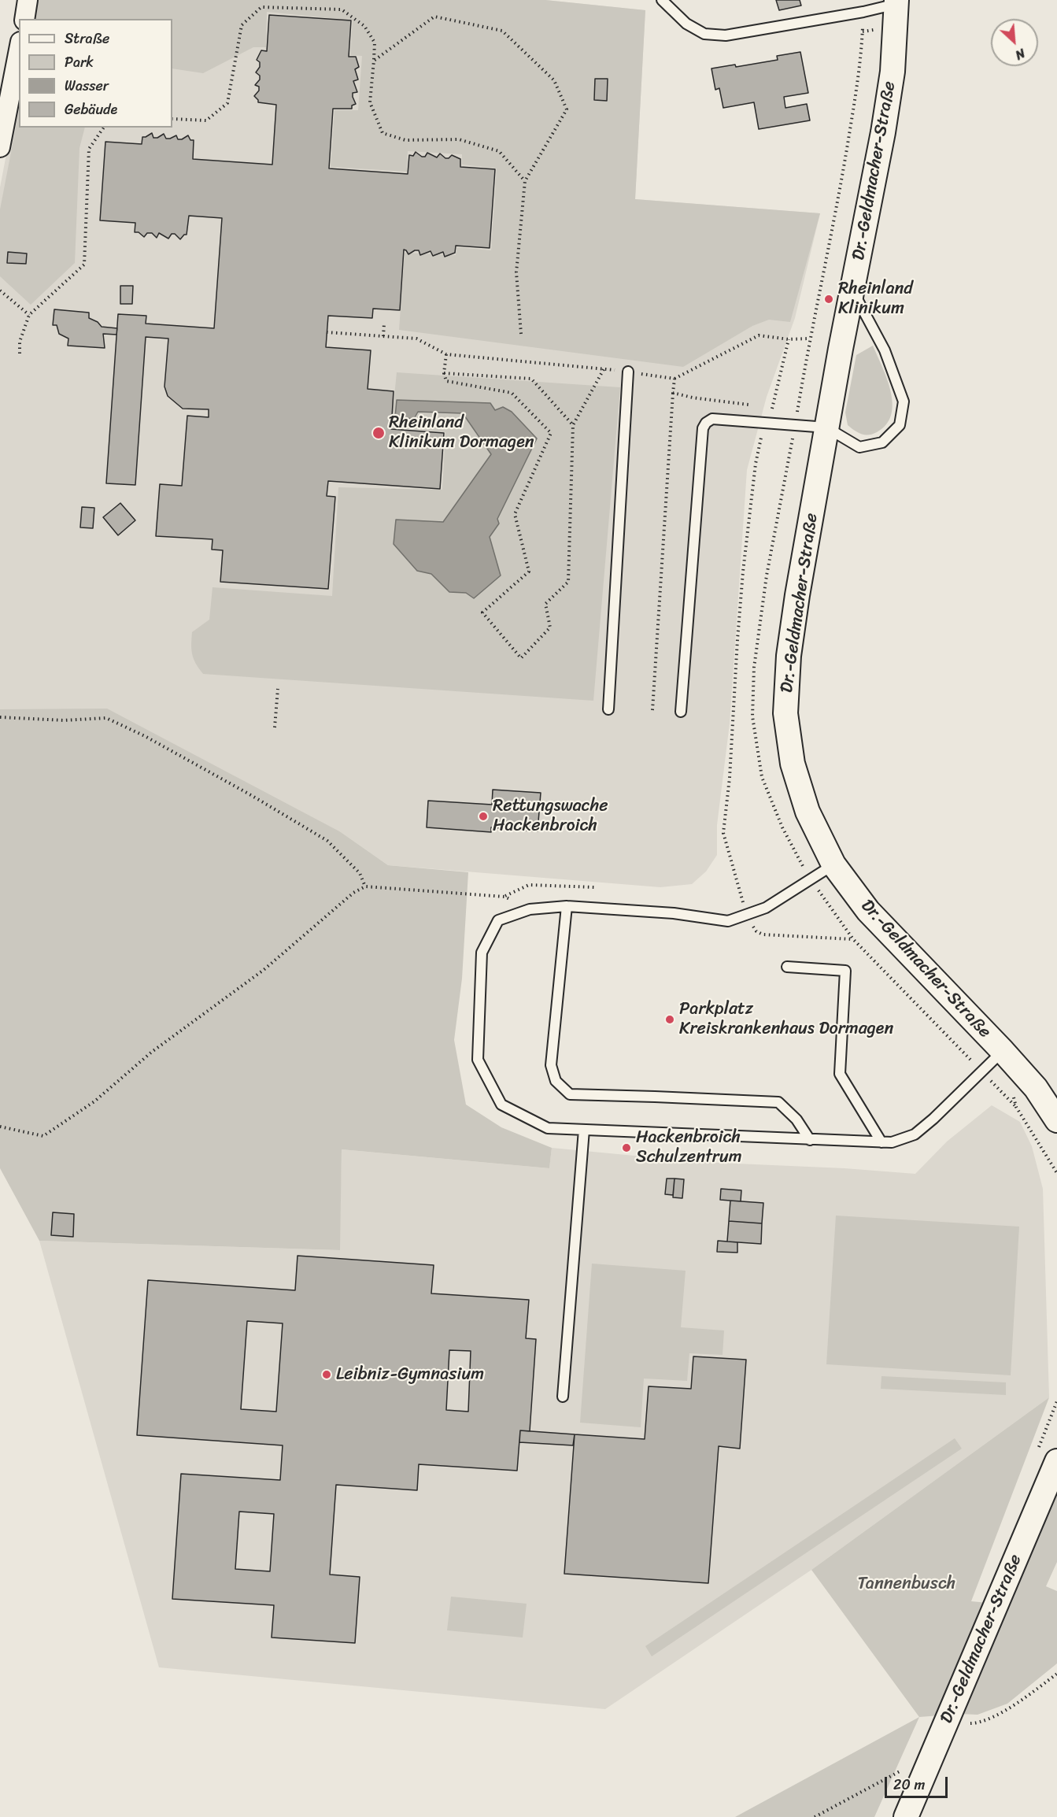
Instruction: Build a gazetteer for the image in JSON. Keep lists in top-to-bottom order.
{
  "streets": {
    "street": ["Dr.-Geldmacher-Straße"]
  },
  "parks": ["Tannenbusch"],
  "places": [
    "Rheinland Klinikum",
    "Rheinland Klinikum Dormagen",
    "Rettungswache Hackenbroich",
    "Parkplatz Kreiskrankenhaus Dormagen",
    "Hackenbroich Schulzentrum",
    "Leibniz-Gymnasium"
  ],
  "legend": [
    "Straße",
    "Park",
    "Wasser",
    "Gebäude"
  ],
  "scale_bar": "20 m",
  "north": "bottom right"
}
